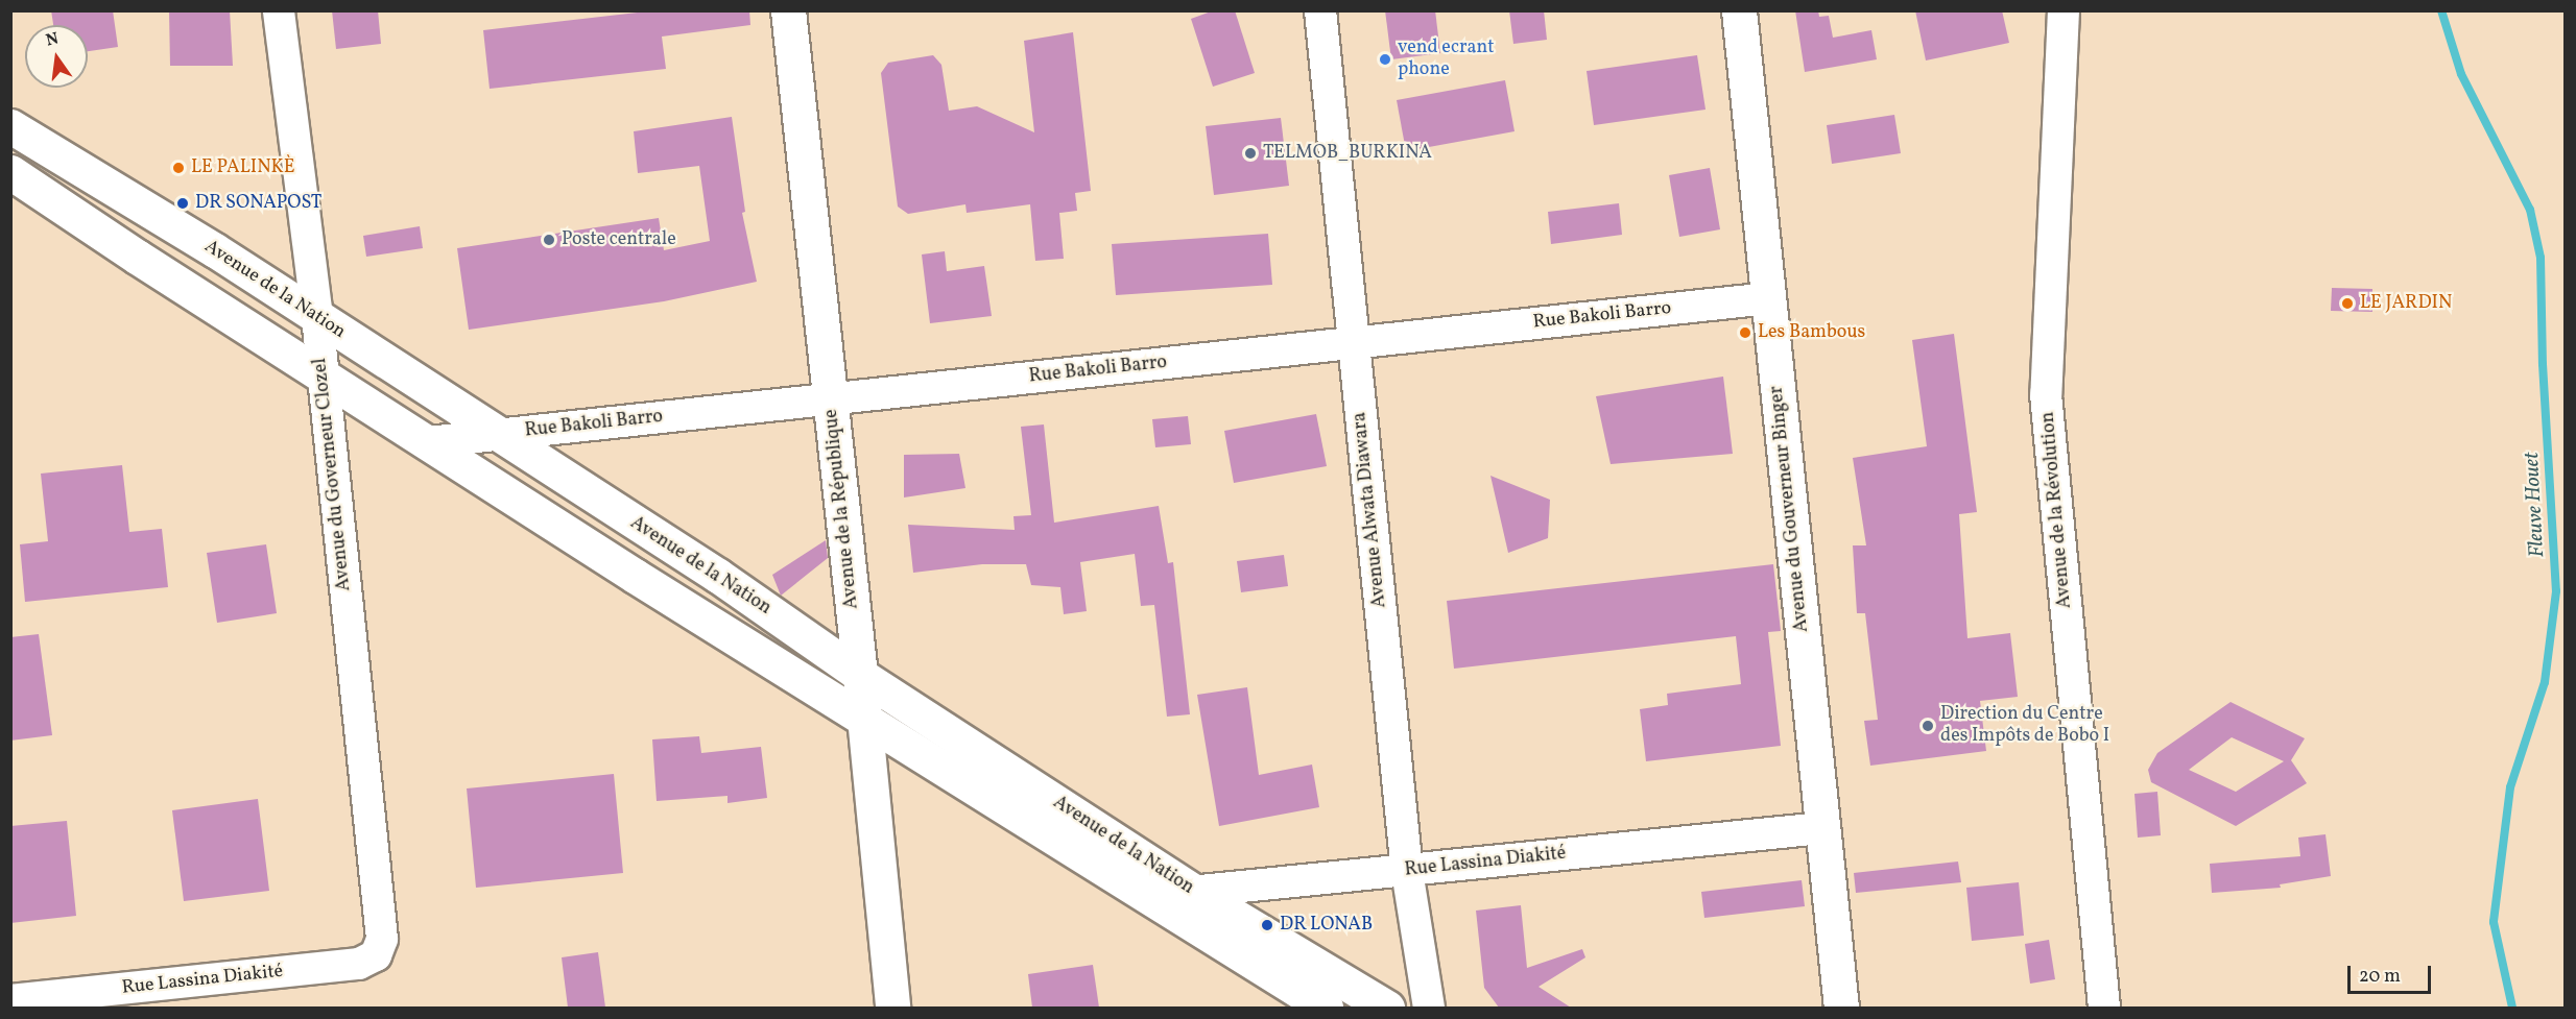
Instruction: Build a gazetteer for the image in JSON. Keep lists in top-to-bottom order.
{
  "streets": {
    "main road": ["Avenue de la Nation", "Avenue de la République", "Avenue du Gouverneur Binger"],
    "street": [
      "Rue Bakoli Barro",
      "Avenue du Governeur Clozel",
      "Avenue Alwata Diawara",
      "Avenue de la Révolution",
      "Rue Lassina Diakité"
    ]
  },
  "crossings": [
    ["Avenue de la Nation", "Rue Bakoli Barro"],
    ["Avenue de la Nation", "Avenue du Governeur Clozel"],
    ["Avenue de la Nation", "Avenue de la République"],
    ["Avenue de la Nation", "Rue Lassina Diakité"],
    ["Rue Bakoli Barro", "Avenue de la République"],
    ["Rue Bakoli Barro", "Avenue du Gouverneur Binger"],
    ["Rue Bakoli Barro", "Avenue Alwata Diawara"],
    ["Avenue du Governeur Clozel", "Rue Lassina Diakité"],
    ["Avenue du Gouverneur Binger", "Rue Lassina Diakité"],
    ["Avenue Alwata Diawara", "Rue Lassina Diakité"]
  ],
  "water": ["Fleuve Houet"],
  "places": [
    "vend ecrant phone",
    "TELMOB_BURKINA",
    "LE PALINKÈ",
    "DR SONAPOST",
    "Poste centrale",
    "LE JARDIN",
    "Les Bambous",
    "Direction du Centre des Impôts de Bobo I",
    "DR LONAB"
  ],
  "scale_bar": "20 m",
  "north": "top"
}
